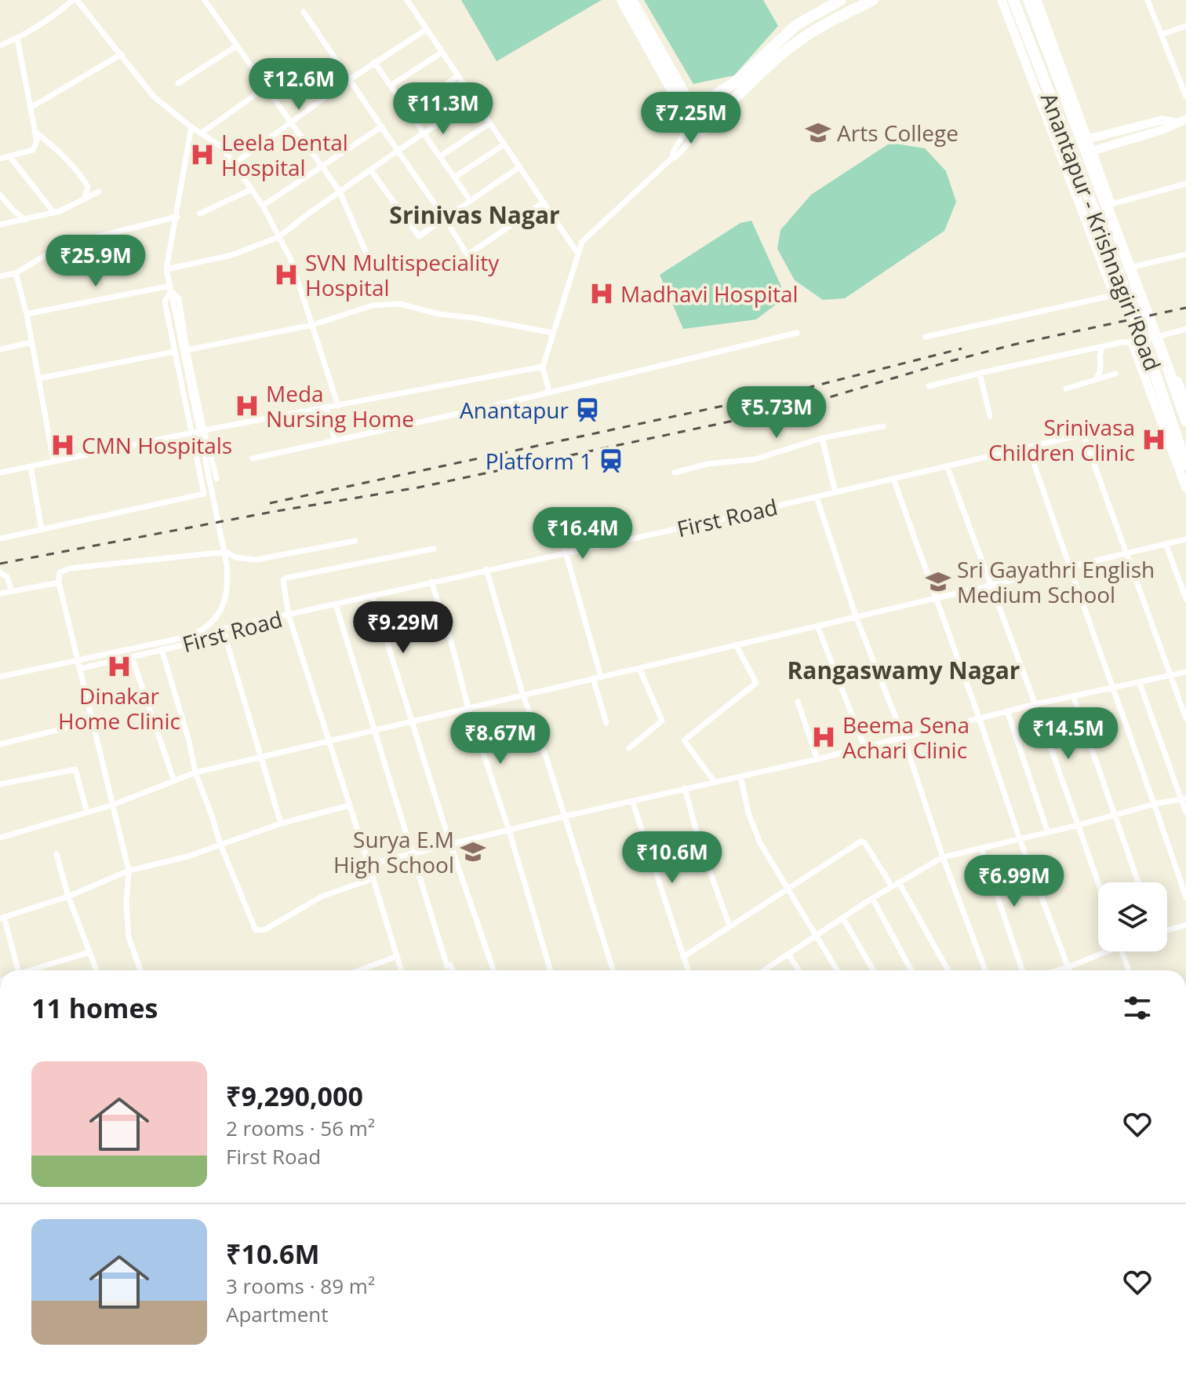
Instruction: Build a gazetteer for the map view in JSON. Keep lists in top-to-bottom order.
{
  "streets": {
    "highway": ["Anantapur - Krishnagiri Road"],
    "street": ["First Road"]
  },
  "districts": ["Srinivas Nagar", "Rangaswamy Nagar"],
  "places": {
    "school or university": ["Arts College", "Sri Gayathri English Medium School", "Surya E.M High School"],
    "hospital": [
      "Leela Dental Hospital",
      "SVN Multispeciality Hospital",
      "Madhavi Hospital",
      "Meda Nursing Home",
      "Srinivasa Children Clinic",
      "CMN Hospitals",
      "Dinakar Home Clinic",
      "Beema Sena Achari Clinic"
    ],
    "station": ["Anantapur", "Platform 1"]
  },
  "page": {
    "price": [
      "₹12.6M",
      "₹11.3M",
      "₹7.25M",
      "₹25.9M",
      "₹5.73M",
      "₹16.4M",
      "₹9.29M",
      "₹14.5M",
      "₹8.67M",
      "₹10.6M",
      "₹6.99M"
    ],
    "heading": "11 homes",
    "list": [
      {
        "name": "₹9,290,000",
        "note": "2 rooms · 56 m² · First Road"
      },
      {
        "name": "₹10.6M",
        "note": "3 rooms · 89 m² · Apartment"
      }
    ]
  }
}
